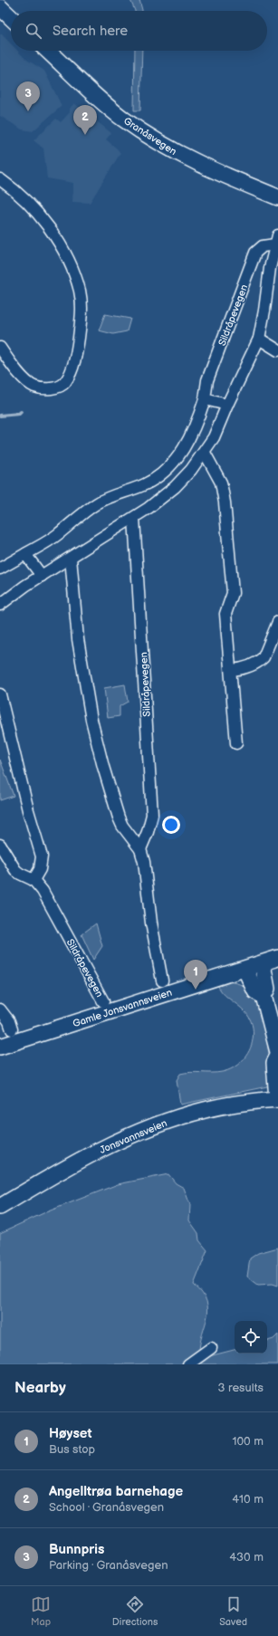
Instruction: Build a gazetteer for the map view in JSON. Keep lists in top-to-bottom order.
{
  "streets": {
    "street": [
      "Granåsvegen",
      "Sildråpevegen",
      "Gamle Jonsvannsveien",
      "Jonsvannsveien"
    ]
  },
  "page": {
    "search": "Search here",
    "pins": ["3", "2", "1"],
    "heading": ["Nearby", "3 results"],
    "list": [
      {
        "mark": "1",
        "name": "Høyset",
        "note": "Bus stop",
        "value": "100 m"
      },
      {
        "mark": "2",
        "name": "Angelltrøa barnehage",
        "note": "School · Granåsvegen",
        "value": "410 m"
      },
      {
        "mark": "3",
        "name": "Bunnpris",
        "note": "Parking · Granåsvegen",
        "value": "430 m"
      }
    ],
    "nav": ["Map", "Directions", "Saved"]
  }
}
